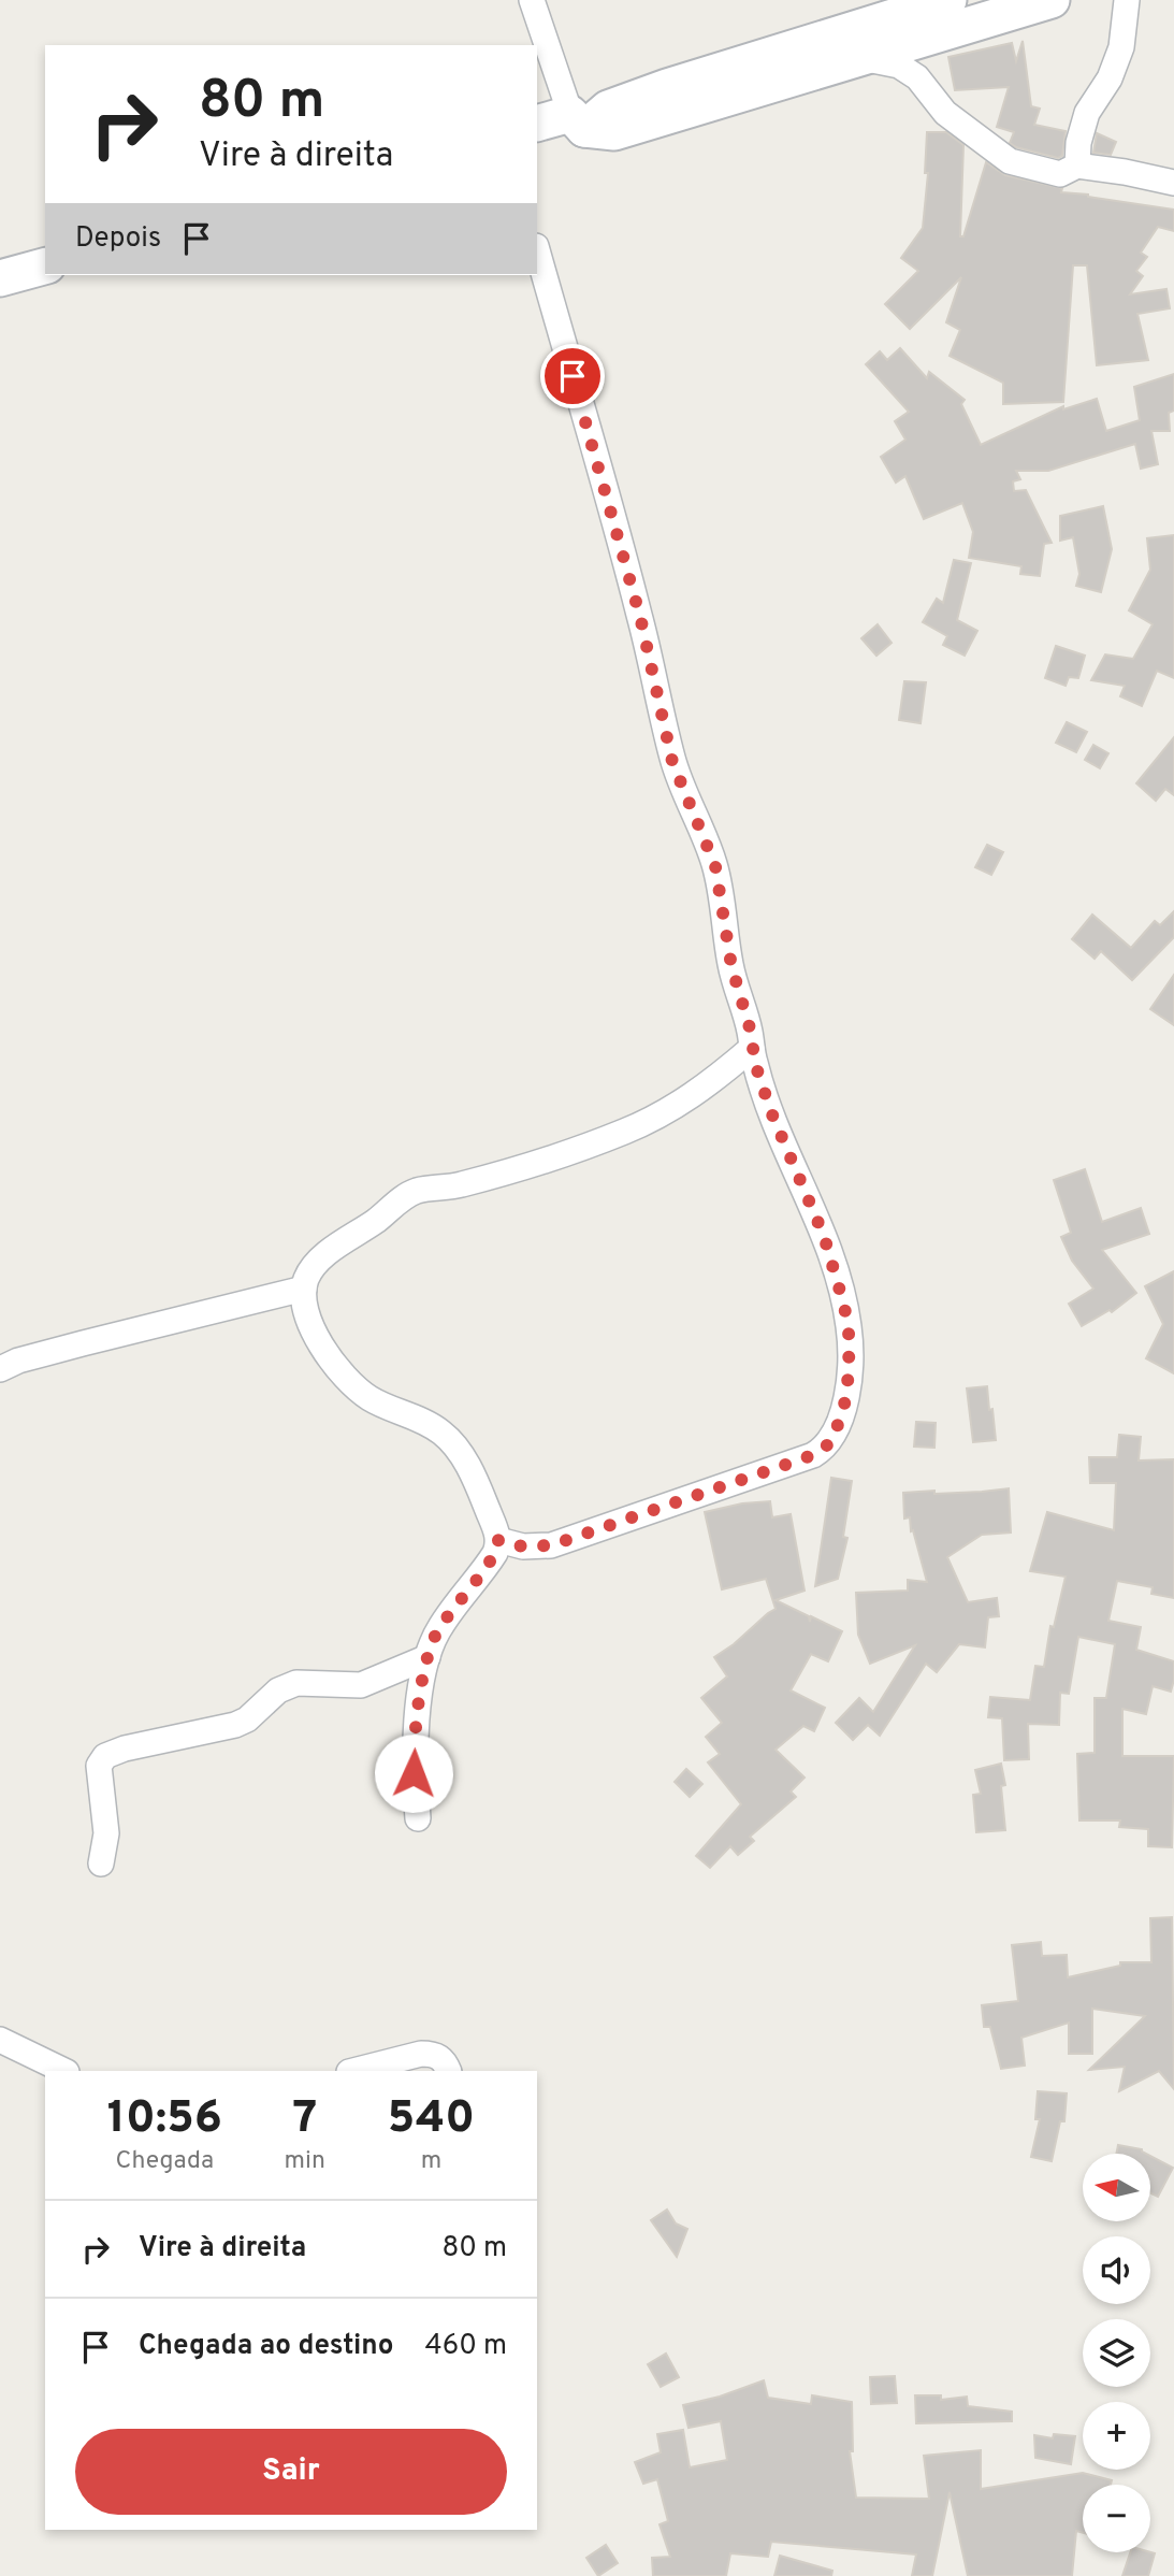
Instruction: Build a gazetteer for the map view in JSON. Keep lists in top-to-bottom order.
{
  "north": "left",
  "page": {
    "turn": ["80 m", "Vire à direita"],
    "then": "Depois",
    "eta": [
      "10:56",
      "Chegada",
      "7",
      "min",
      "540",
      "m"
    ],
    "map_buttons": ["+", "−"],
    "list": [
      {
        "name": "Vire à direita",
        "value": "80 m"
      },
      {
        "name": "Chegada ao destino",
        "value": "460 m"
      }
    ],
    "buttons": "Sair"
  }
}
